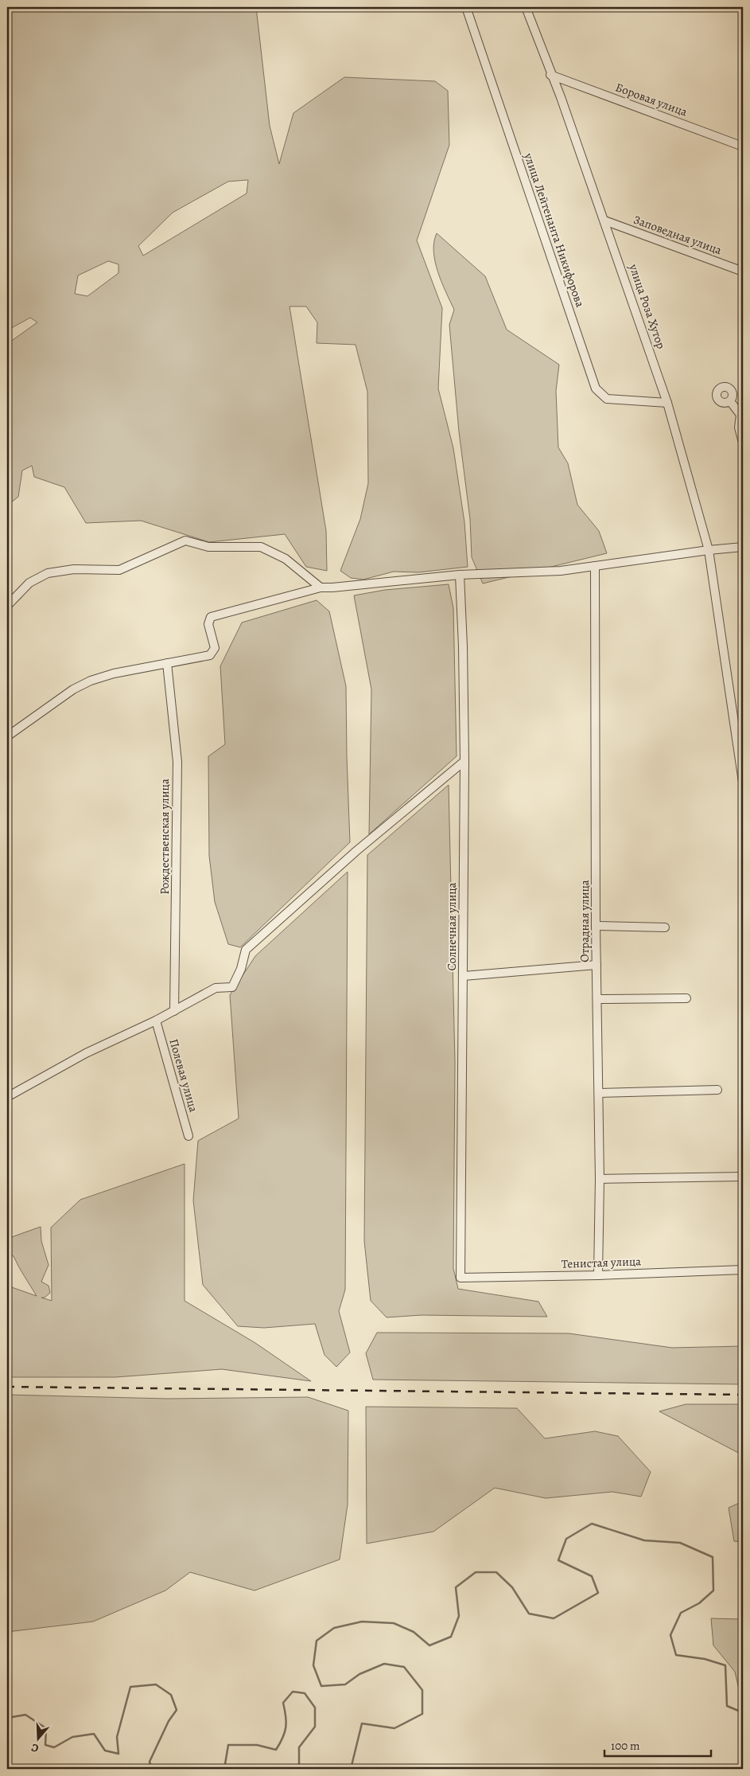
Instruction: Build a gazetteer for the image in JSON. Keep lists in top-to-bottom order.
{
  "streets": {
    "street": [
      "Боровая улица",
      "улица Лейтенанта Никифорова",
      "Заповедная улица",
      "улица Роза Хутор",
      "Рождественская улица",
      "Отрадная улица",
      "Солнечная улица",
      "Полевая улица",
      "Тенистая улица"
    ]
  },
  "crossings": [
    ["Боровая улица", "улица Роза Хутор"],
    ["улица Лейтенанта Никифорова", "улица Роза Хутор"],
    ["Заповедная улица", "улица Роза Хутор"],
    ["Отрадная улица", "Тенистая улица"],
    ["Солнечная улица", "Тенистая улица"]
  ],
  "scale_bar": "100 m",
  "north": "bottom"
}
